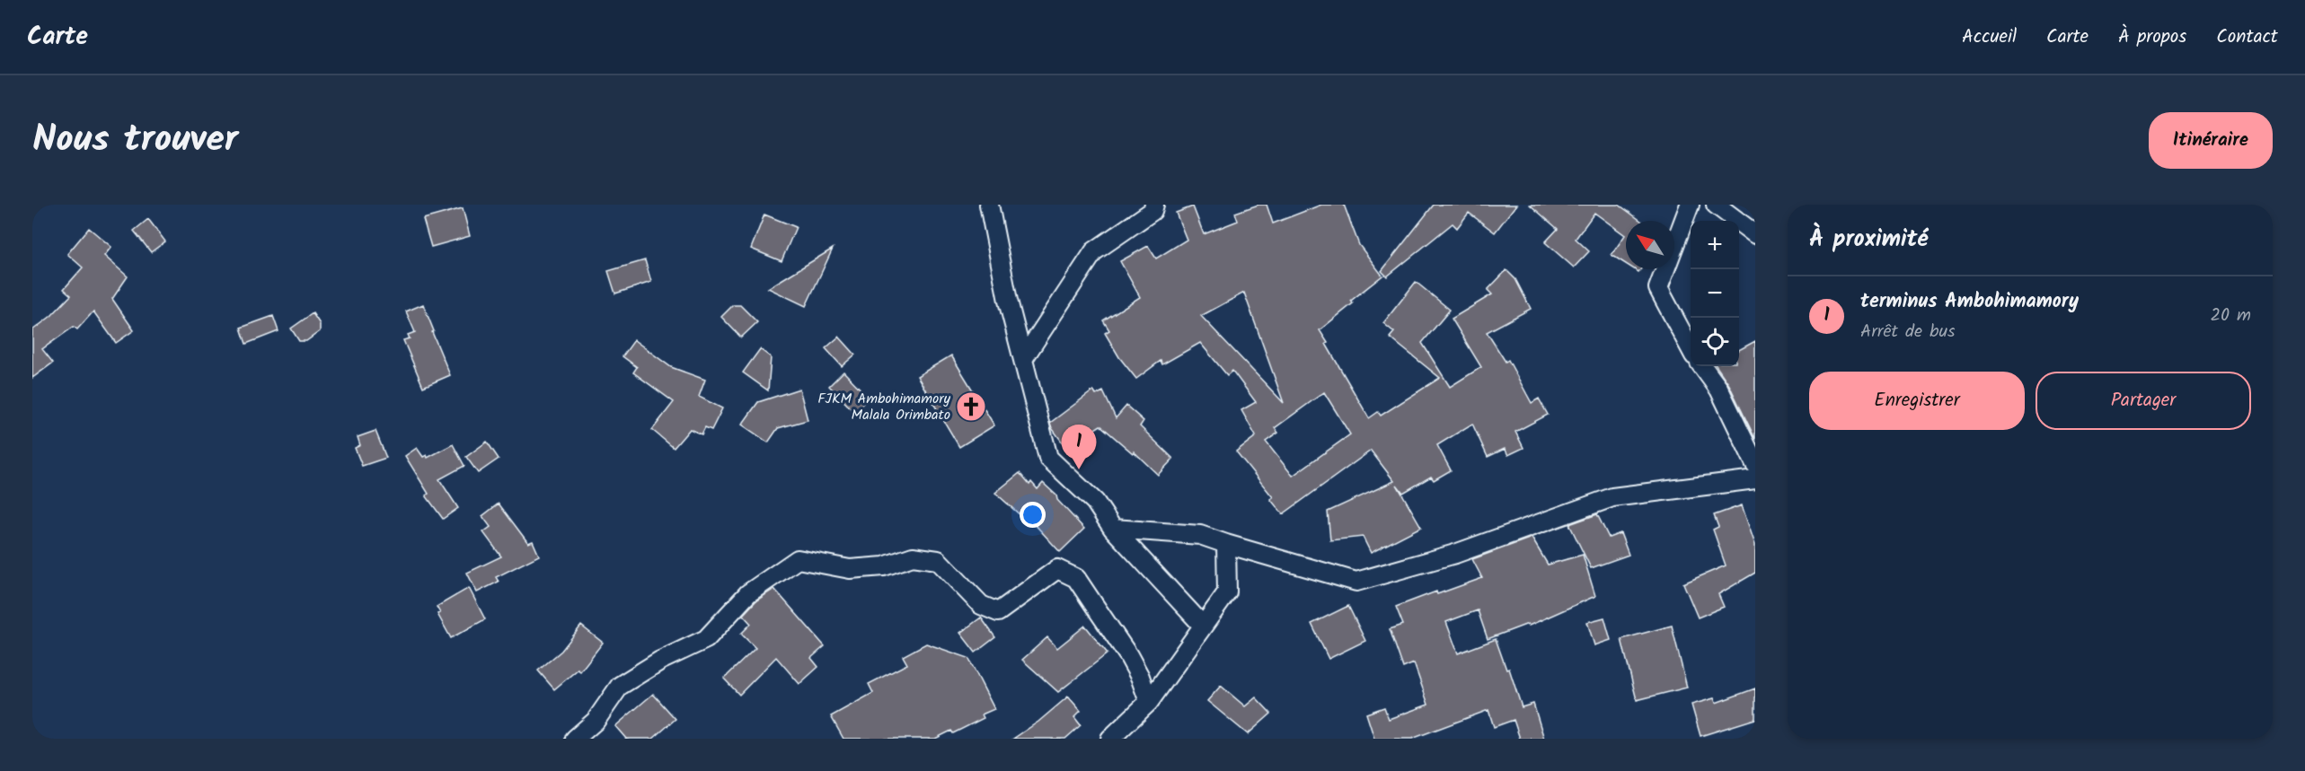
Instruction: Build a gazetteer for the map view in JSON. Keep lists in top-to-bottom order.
{
  "places": {
    "church": ["FJKM Ambohimamory Malala Orimbato"]
  },
  "north": "top left",
  "page": {
    "header": "Carte",
    "nav": [
      "Accueil",
      "Carte",
      "À propos",
      "Contact"
    ],
    "title": "Nous trouver",
    "buttons": [
      "Itinéraire",
      ["Enregistrer", "Partager"]
    ],
    "heading": "À proximité",
    "map_buttons": ["+", "−"],
    "list": [
      {
        "mark": "1",
        "name": "terminus Ambohimamory",
        "note": "Arrêt de bus",
        "value": "20 m"
      }
    ],
    "pins": "1"
  }
}
